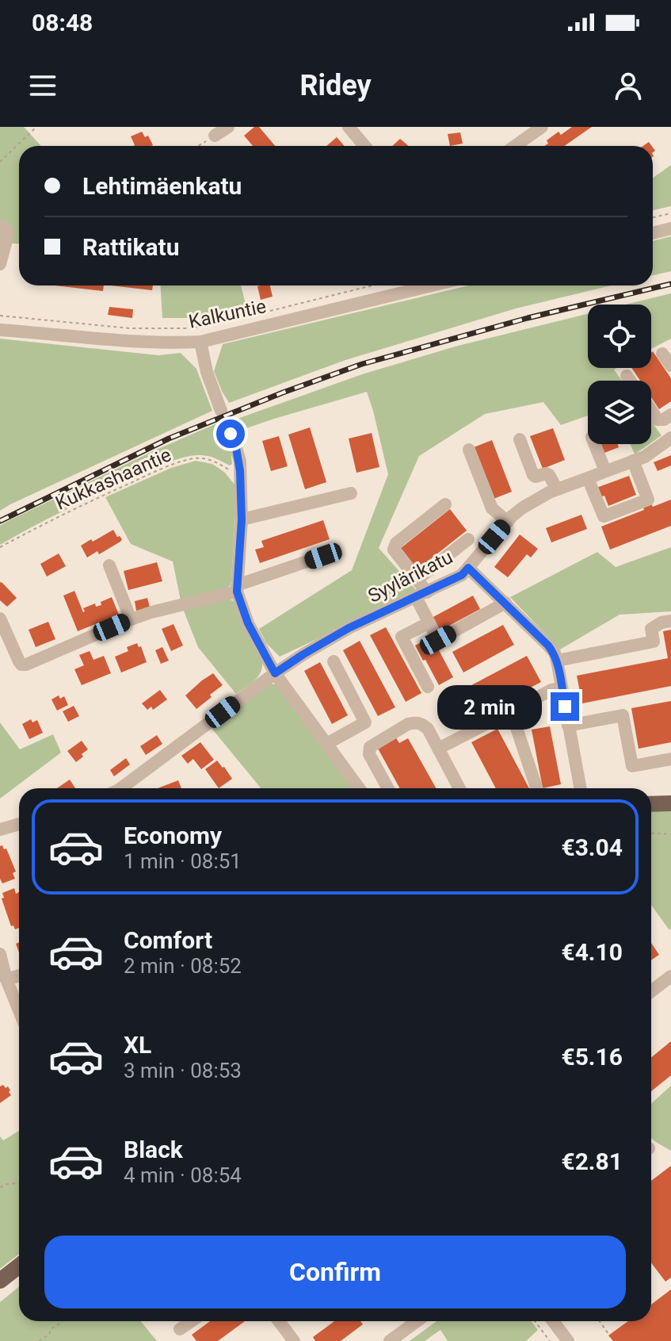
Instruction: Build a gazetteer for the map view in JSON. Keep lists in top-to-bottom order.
{
  "streets": {
    "street": ["Kalkuntie", "Syylärikatu"],
    "path": ["Kukkashaantie"]
  },
  "page": {
    "status": "08:48",
    "header": "Ridey",
    "banner": ["Lehtimäenkatu", "Rattikatu"],
    "bubble": "2 min",
    "list": [
      {
        "name": "Economy",
        "note": "1 min · 08:51",
        "value": "€3.04"
      },
      {
        "name": "Comfort",
        "note": "2 min · 08:52",
        "value": "€4.10"
      },
      {
        "name": "XL",
        "note": "3 min · 08:53",
        "value": "€5.16"
      },
      {
        "name": "Black",
        "note": "4 min · 08:54",
        "value": "€2.81"
      }
    ],
    "buttons": "Confirm"
  }
}
